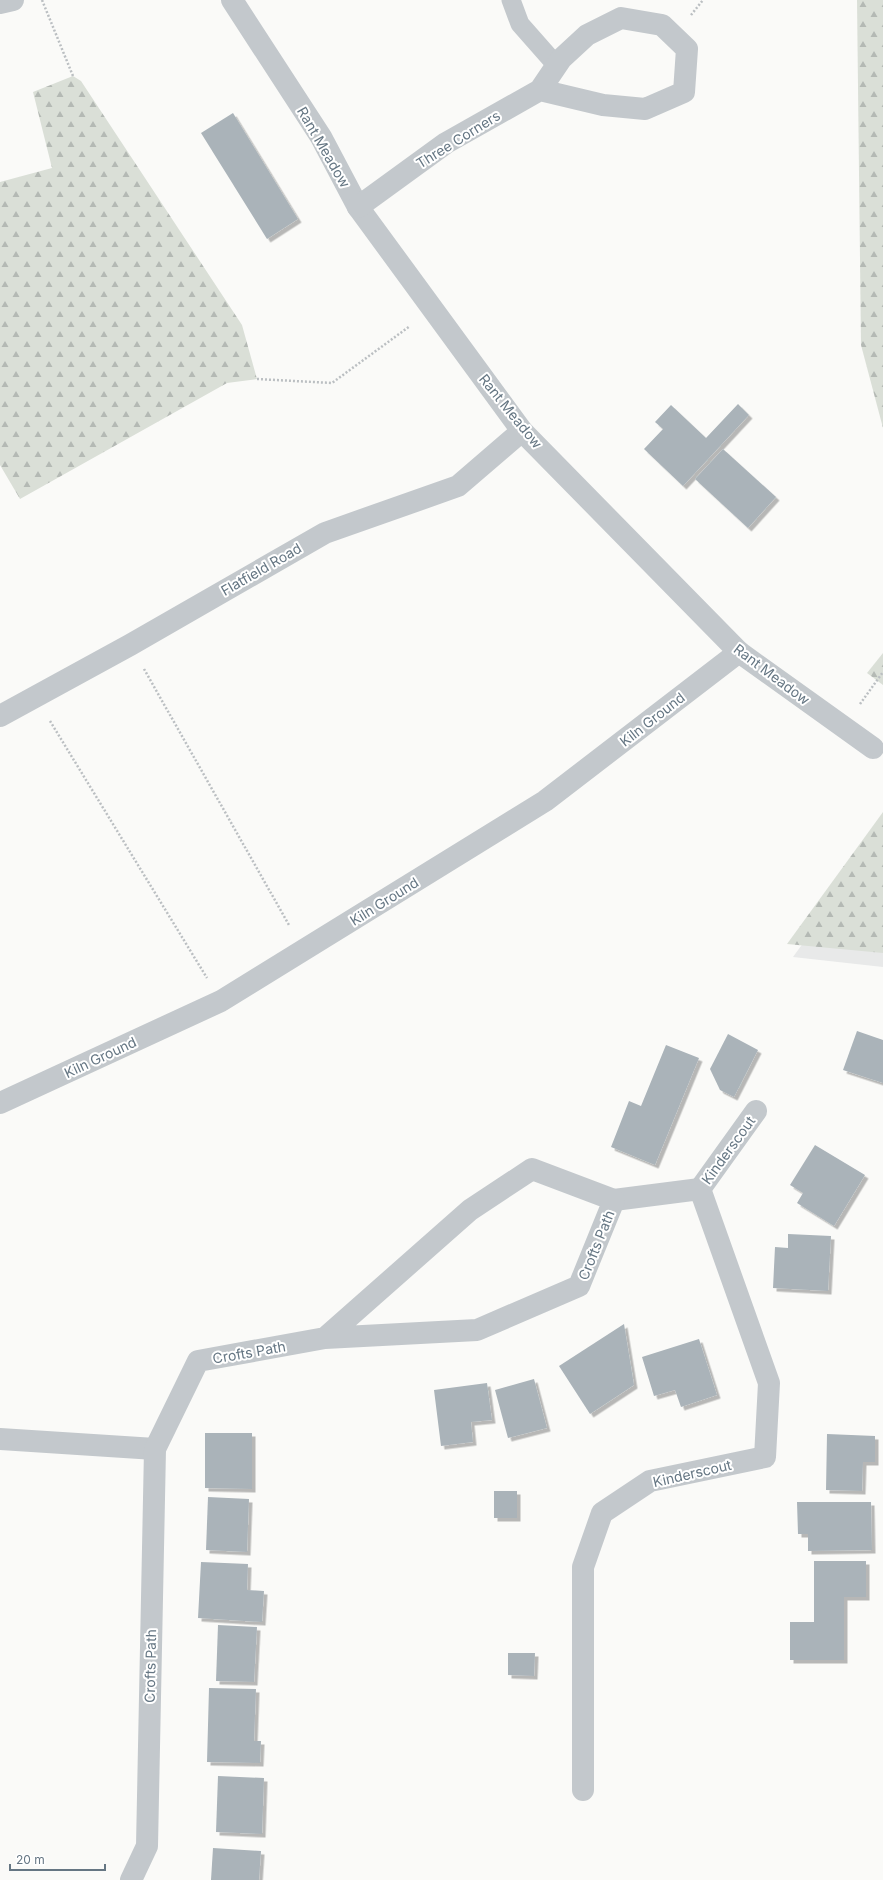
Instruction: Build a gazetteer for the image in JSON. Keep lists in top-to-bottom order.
{
  "streets": {
    "street": [
      "Three Corners",
      "Rant Meadow",
      "Flatfield Road",
      "Kiln Ground",
      "Kinderscout",
      "Crofts Path"
    ]
  },
  "crossings": [
    ["Three Corners", "Rant Meadow"],
    ["Rant Meadow", "Flatfield Road"],
    ["Rant Meadow", "Kiln Ground"],
    ["Kinderscout", "Crofts Path"]
  ],
  "scale_bar": "20 m"
}
